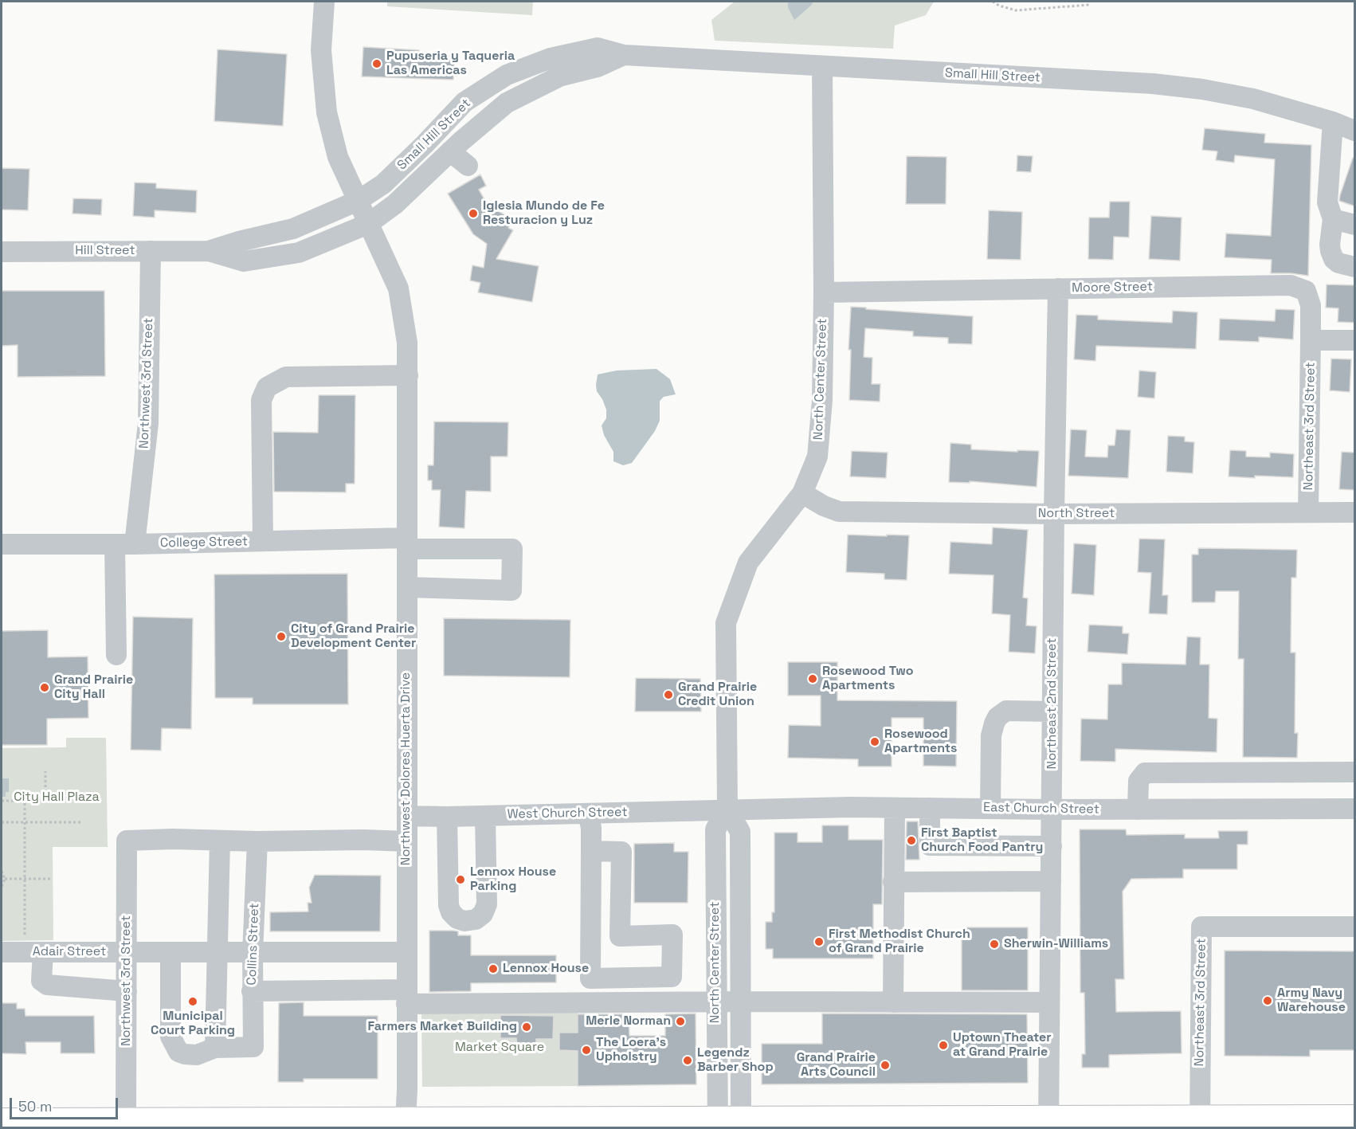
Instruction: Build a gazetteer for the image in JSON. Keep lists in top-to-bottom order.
{
  "streets": {
    "street": [
      "Small Hill Street",
      "Hill Street",
      "Moore Street",
      "North Center Street",
      "Northwest 3rd Street",
      "Northeast 3rd Street",
      "North Street",
      "College Street",
      "Northeast 2nd Street",
      "Northwest Dolores Huerta Drive",
      "East Church Street",
      "West Church Street",
      "Collins Street",
      "Adair Street"
    ]
  },
  "crossings": [
    ["Small Hill Street", "Hill Street"],
    ["Small Hill Street", "North Center Street"],
    ["Small Hill Street", "Northwest Dolores Huerta Drive"],
    ["Hill Street", "Northwest 3rd Street"],
    ["Hill Street", "Northwest Dolores Huerta Drive"],
    ["Moore Street", "North Center Street"],
    ["Moore Street", "Northeast 3rd Street"],
    ["Moore Street", "Northeast 2nd Street"],
    ["North Center Street", "North Street"],
    ["North Center Street", "East Church Street"],
    ["North Center Street", "West Church Street"],
    ["Northwest 3rd Street", "College Street"],
    ["Northwest 3rd Street", "Adair Street"],
    ["Northeast 3rd Street", "North Street"],
    ["North Street", "Northeast 2nd Street"],
    ["College Street", "Northwest Dolores Huerta Drive"],
    ["Northeast 2nd Street", "East Church Street"],
    ["Northwest Dolores Huerta Drive", "West Church Street"],
    ["Northwest Dolores Huerta Drive", "Adair Street"],
    ["East Church Street", "West Church Street"],
    ["Collins Street", "Adair Street"]
  ],
  "parks": ["City Hall Plaza", "Market Square"],
  "places": [
    "Pupuseria y Taqueria Las Americas",
    "Iglesia Mundo de Fe Resturacion y Luz",
    "City of Grand Prairie Development Center",
    "Rosewood Two Apartments",
    "Grand Prairie City Hall",
    "Grand Prairie Credit Union",
    "Rosewood Apartments",
    "First Baptist Church Food Pantry",
    "Lennox House Parking",
    "First Methodist Church of Grand Prairie",
    "Sherwin-Williams",
    "Lennox House",
    "Army Navy Warehouse",
    "Municipal Court Parking",
    "Merle Norman",
    "Farmers Market Building",
    "Uptown Theater at Grand Prairie",
    "The Loera's Upholstry",
    "Legendz Barber Shop",
    "Grand Prairie Arts Council"
  ],
  "scale_bar": "50 m"
}
